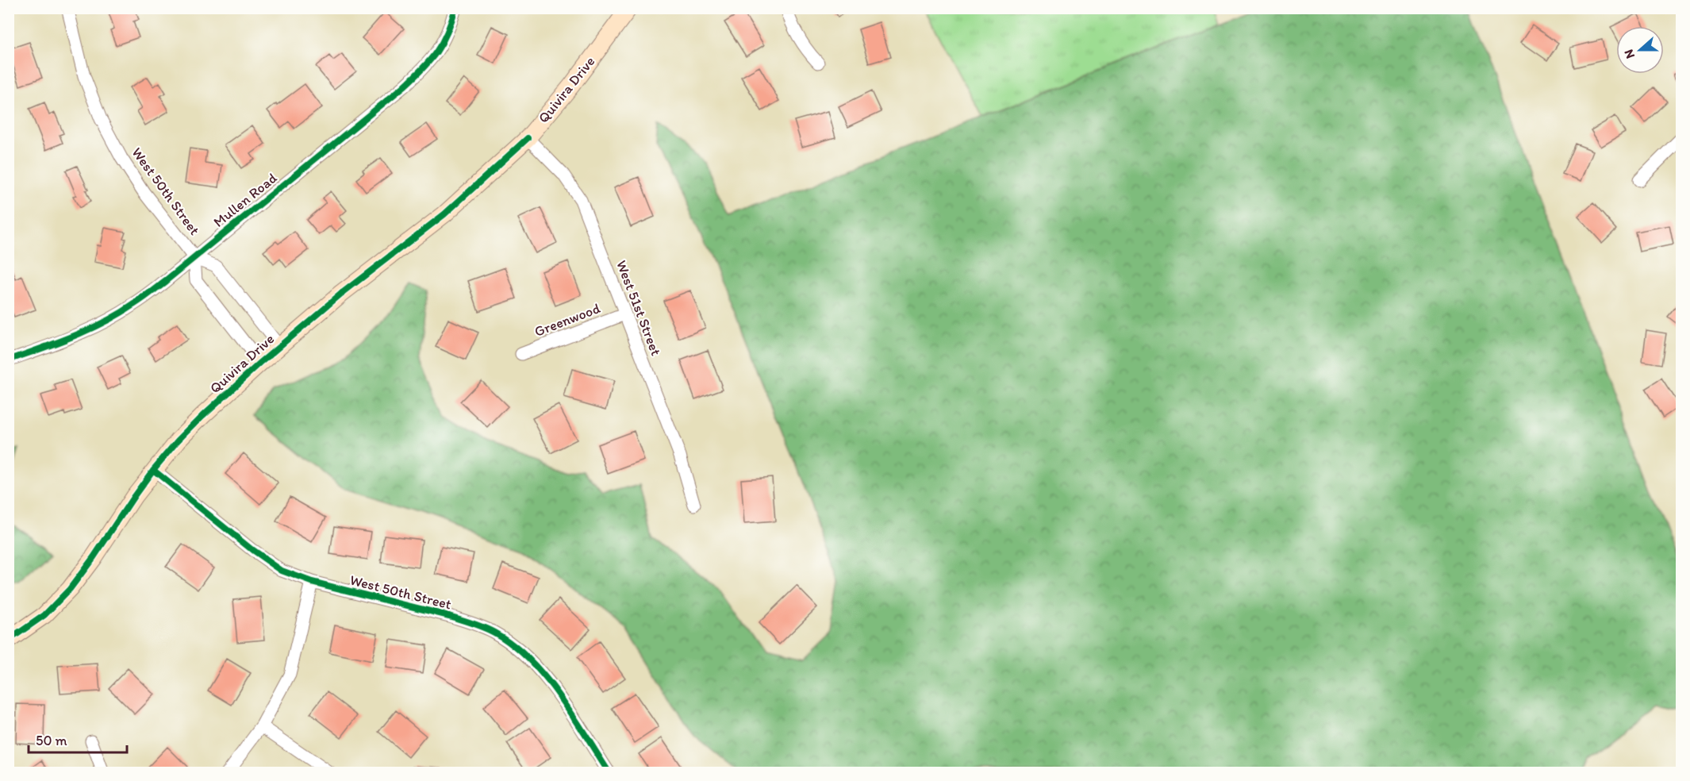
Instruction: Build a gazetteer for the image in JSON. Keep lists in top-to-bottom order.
{
  "streets": {
    "main road": ["Quivira Drive"],
    "street": [
      "West 50th Street",
      "Mullen Road",
      "West 51st Street",
      "Greenwood"
    ]
  },
  "crossings": [
    ["Quivira Drive", "West 50th Street"],
    ["Quivira Drive", "West 51st Street"],
    ["West 50th Street", "Mullen Road"],
    ["West 51st Street", "Greenwood"]
  ],
  "scale_bar": "50 m",
  "north": "left"
}
